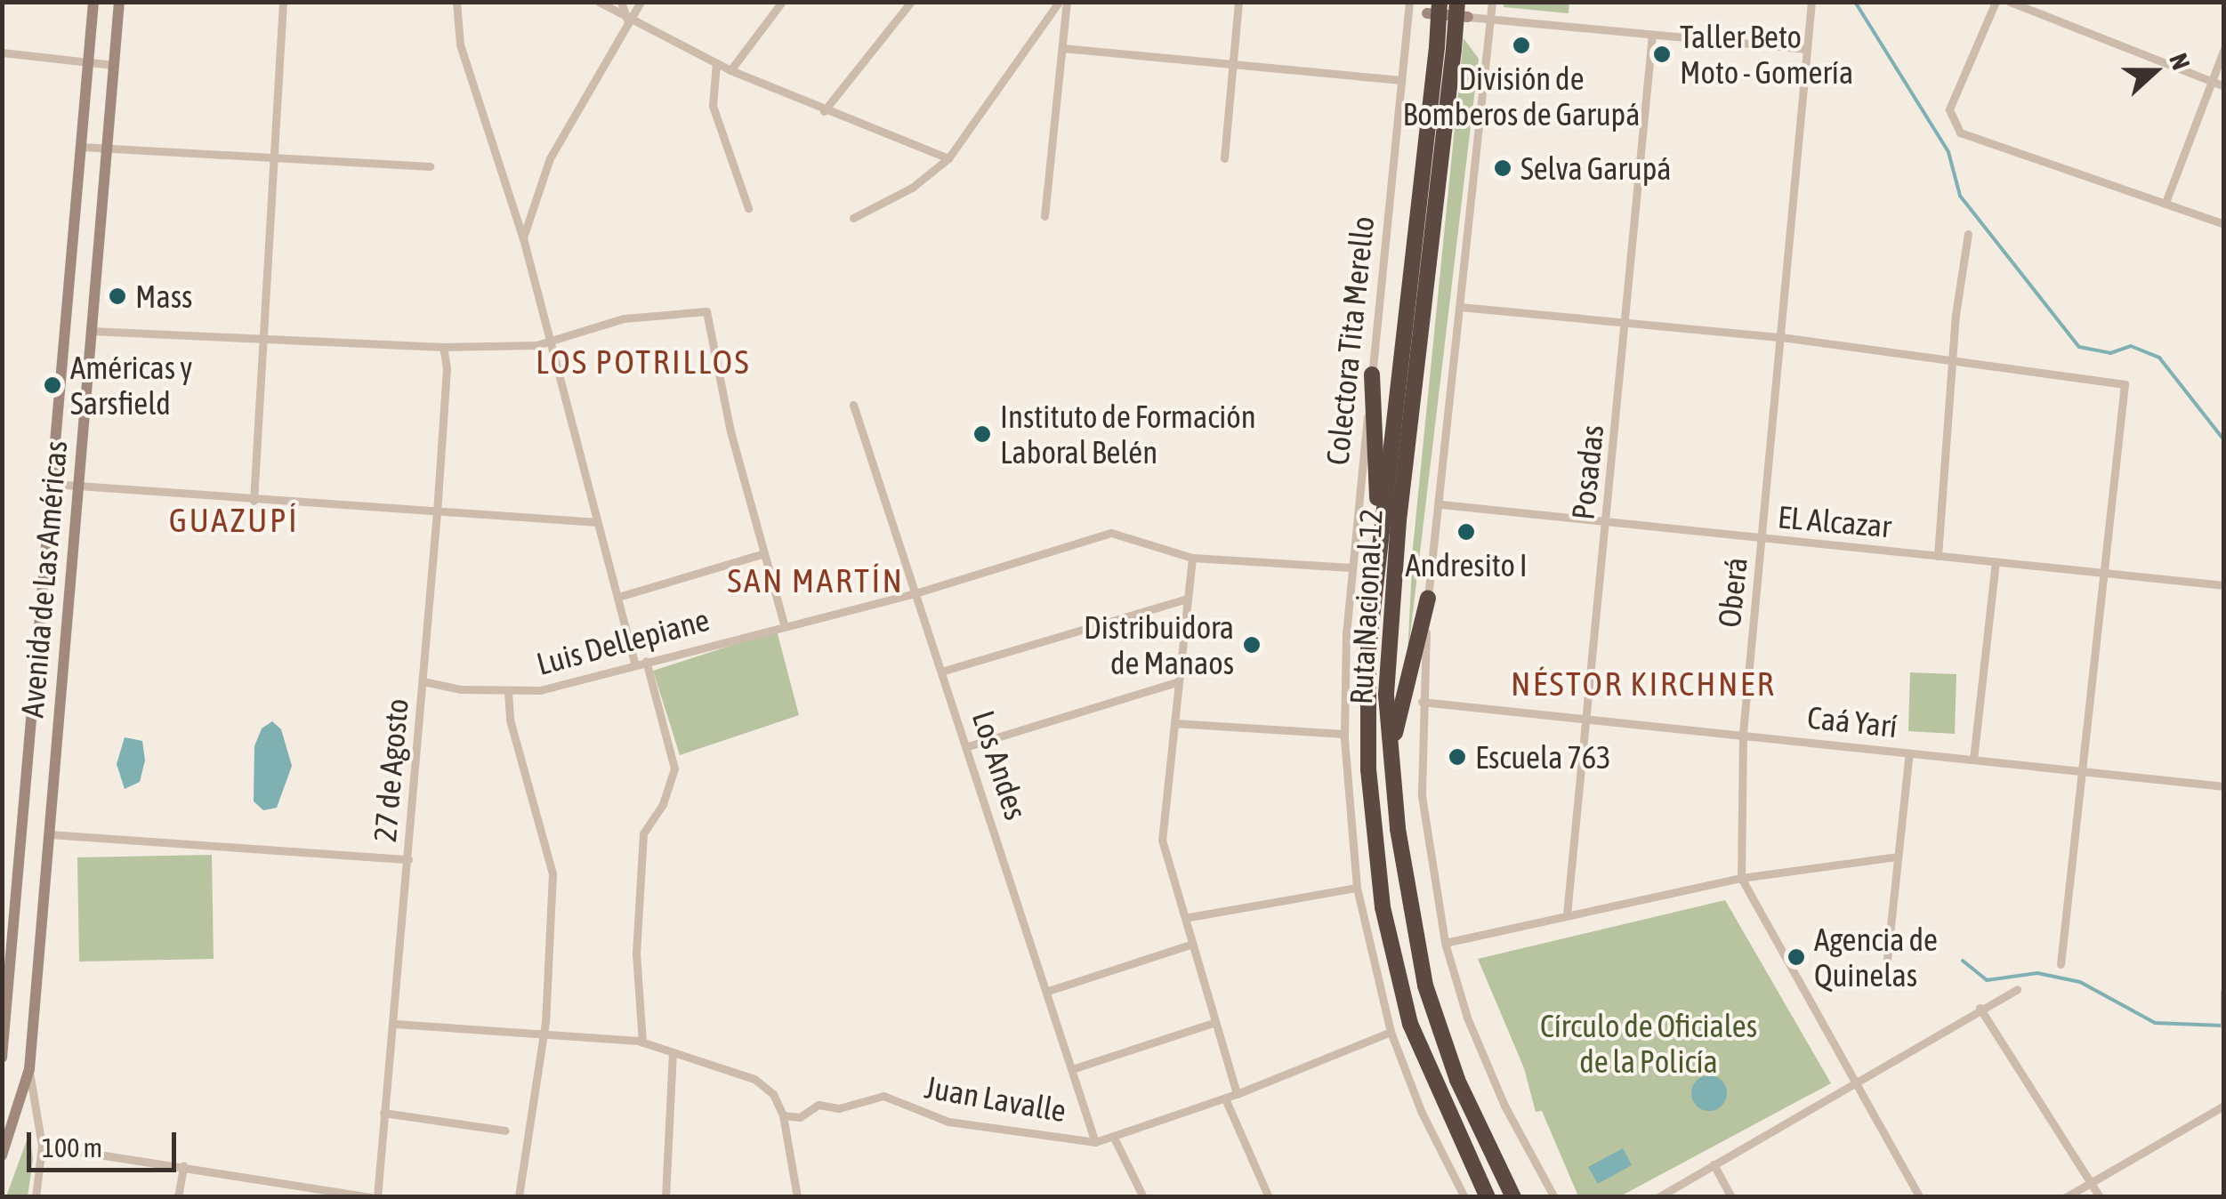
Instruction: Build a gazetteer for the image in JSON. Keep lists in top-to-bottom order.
{
  "streets": {
    "highway": ["Ruta Nacional 12"],
    "main road": ["Avenida de Las Américas"],
    "street": [
      "Colectora Tita Merello",
      "Posadas",
      "EL Alcazar",
      "Oberá",
      "Luis Dellepiane",
      "Caá Yarí",
      "Los Andes",
      "27 de Agosto",
      "Juan Lavalle"
    ]
  },
  "crossings": [
    ["Colectora Tita Merello", "Luis Dellepiane"],
    ["Colectora Tita Merello", "Juan Lavalle"],
    ["Posadas", "EL Alcazar"],
    ["Posadas", "Caá Yarí"],
    ["EL Alcazar", "Oberá"],
    ["Oberá", "Caá Yarí"],
    ["Luis Dellepiane", "Los Andes"],
    ["Luis Dellepiane", "27 de Agosto"],
    ["Los Andes", "Juan Lavalle"]
  ],
  "districts": [
    "LOS POTRILLOS",
    "GUAZUPÍ",
    "SAN MARTÍN",
    "NÉSTOR KIRCHNER"
  ],
  "parks": ["Círculo de Oficiales de la Policía"],
  "places": [
    "División de Bomberos de Garupá",
    "Taller Beto Moto - Gomería",
    "Selva Garupá",
    "Mass",
    "Américas y Sarsfield",
    "Instituto de Formación Laboral Belén",
    "Andresito I",
    "Distribuidora de Manaos",
    "Escuela 763",
    "Agencia de Quinelas"
  ],
  "scale_bar": "100 m",
  "north": "right"
}
